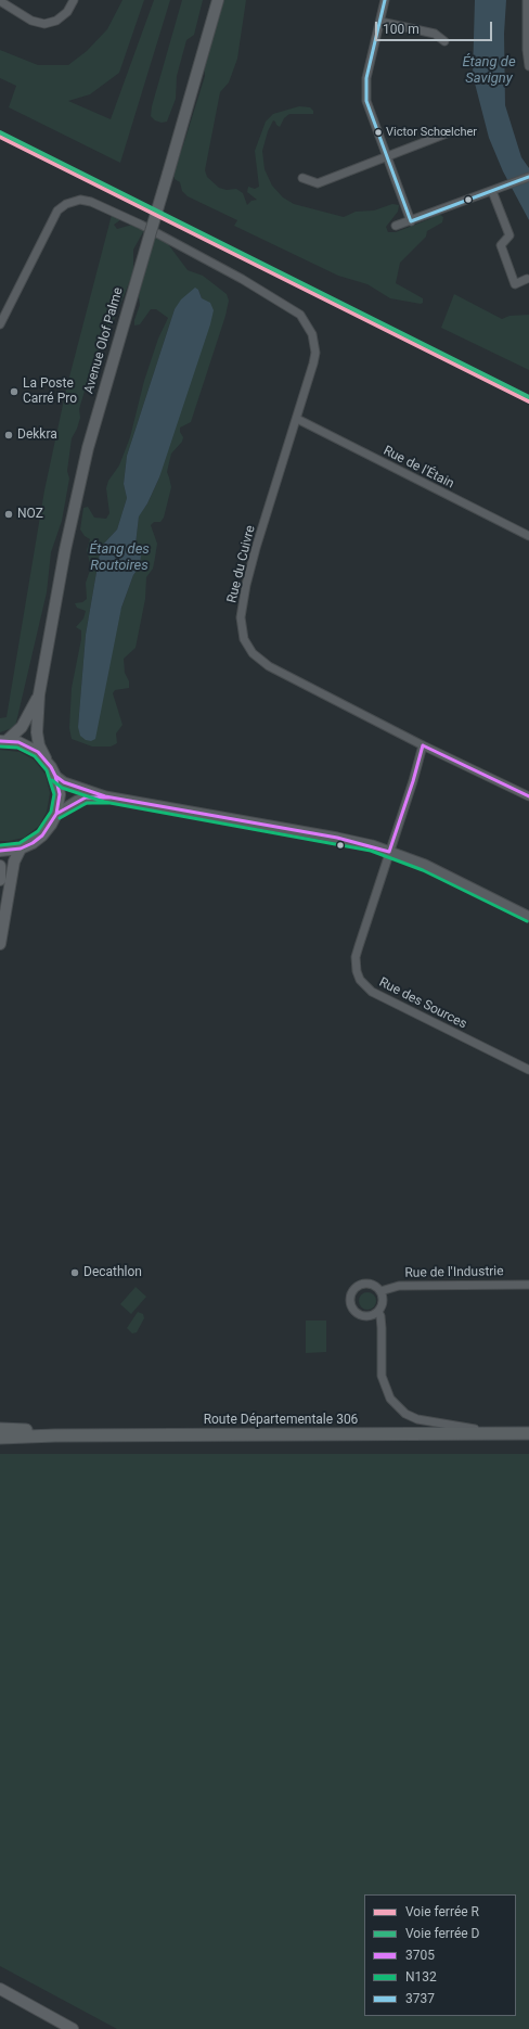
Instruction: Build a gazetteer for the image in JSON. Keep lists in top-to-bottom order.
{
  "streets": {
    "main road": ["Avenue Olof Palme", "Route Départementale 306"],
    "street": [
      "Rue de l'Étain",
      "Rue du Cuivre",
      "Rue des Sources",
      "Rue de l'Industrie"
    ]
  },
  "crossings": [
    ["Rue de l'Étain", "Rue du Cuivre"],
    ["Rue du Cuivre", "Rue des Sources"]
  ],
  "water": ["Étang de Savigny", "Étang des Routoires"],
  "places": [
    "Victor Schœlcher",
    "La Poste Carré Pro",
    "Dekkra",
    "NOZ",
    "Decathlon"
  ],
  "lines": [
    "transit line 3737",
    "rail line D",
    "rail line R",
    "transit line 3705",
    "transit line N132"
  ],
  "legend": [
    "Voie ferrée R",
    "Voie ferrée D",
    "3705",
    "N132",
    "3737"
  ],
  "scale_bar": "100 m"
}
